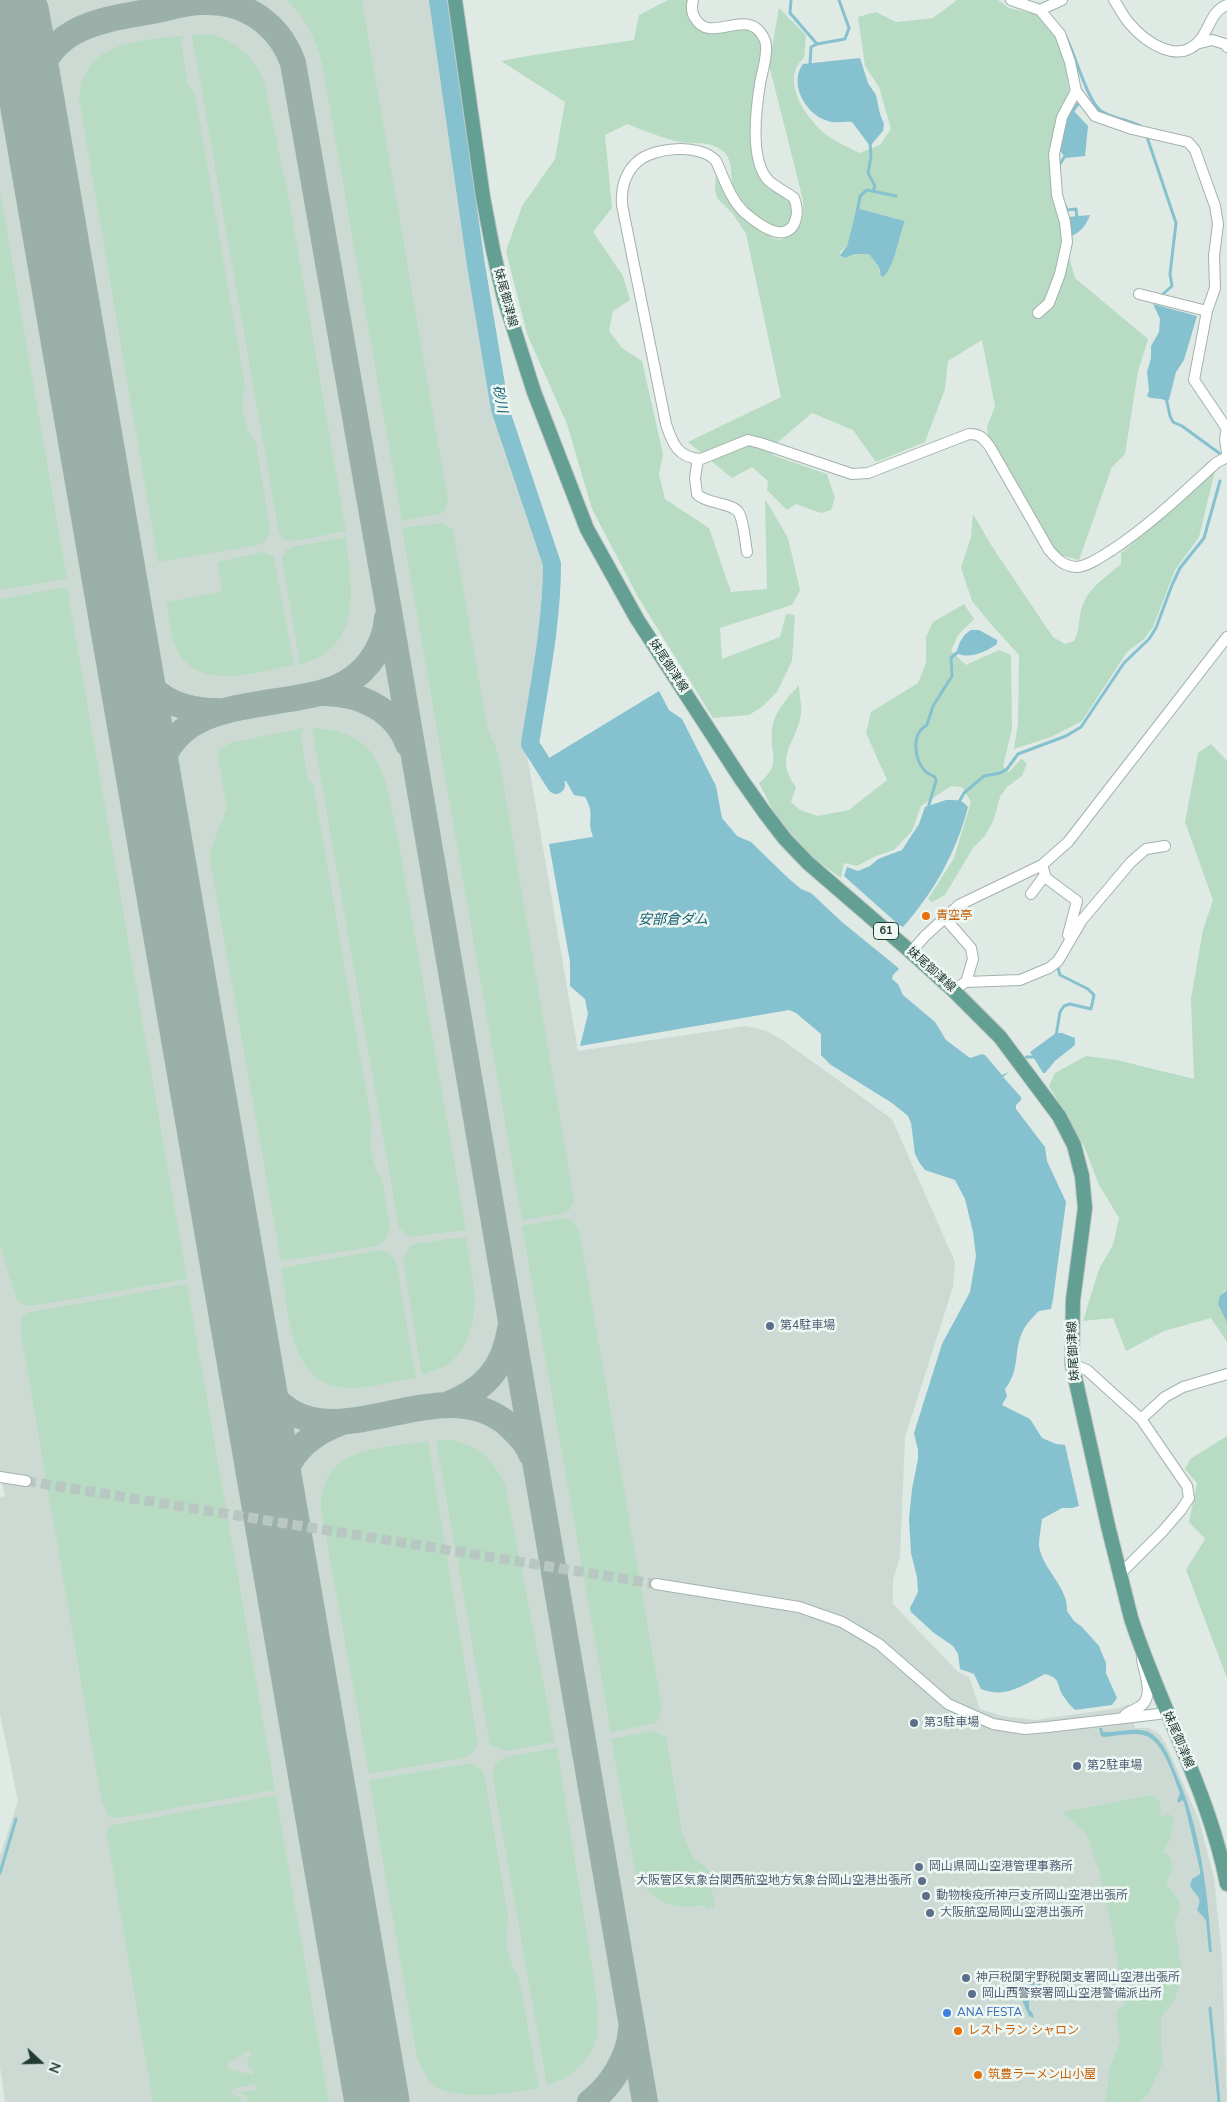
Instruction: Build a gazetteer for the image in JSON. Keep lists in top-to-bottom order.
{
  "streets": {
    "main road": ["妹尾御津線", "61"]
  },
  "water": ["砂川", "安部倉ダム"],
  "places": [
    "青空亭",
    "第4駐車場",
    "第3駐車場",
    "第2駐車場",
    "岡山県岡山空港管理事務所",
    "大阪管区気象台関西航空地方気象台岡山空港出張所",
    "動物検疫所神戸支所岡山空港出張所",
    "大阪航空局岡山空港出張所",
    "神戸税関宇野税関支署岡山空港出張所",
    "岡山西警察署岡山空港警備派出所",
    "ANA FESTA",
    "レストラン シャロン",
    "筑豊ラーメン山小屋"
  ],
  "north": "right"
}
